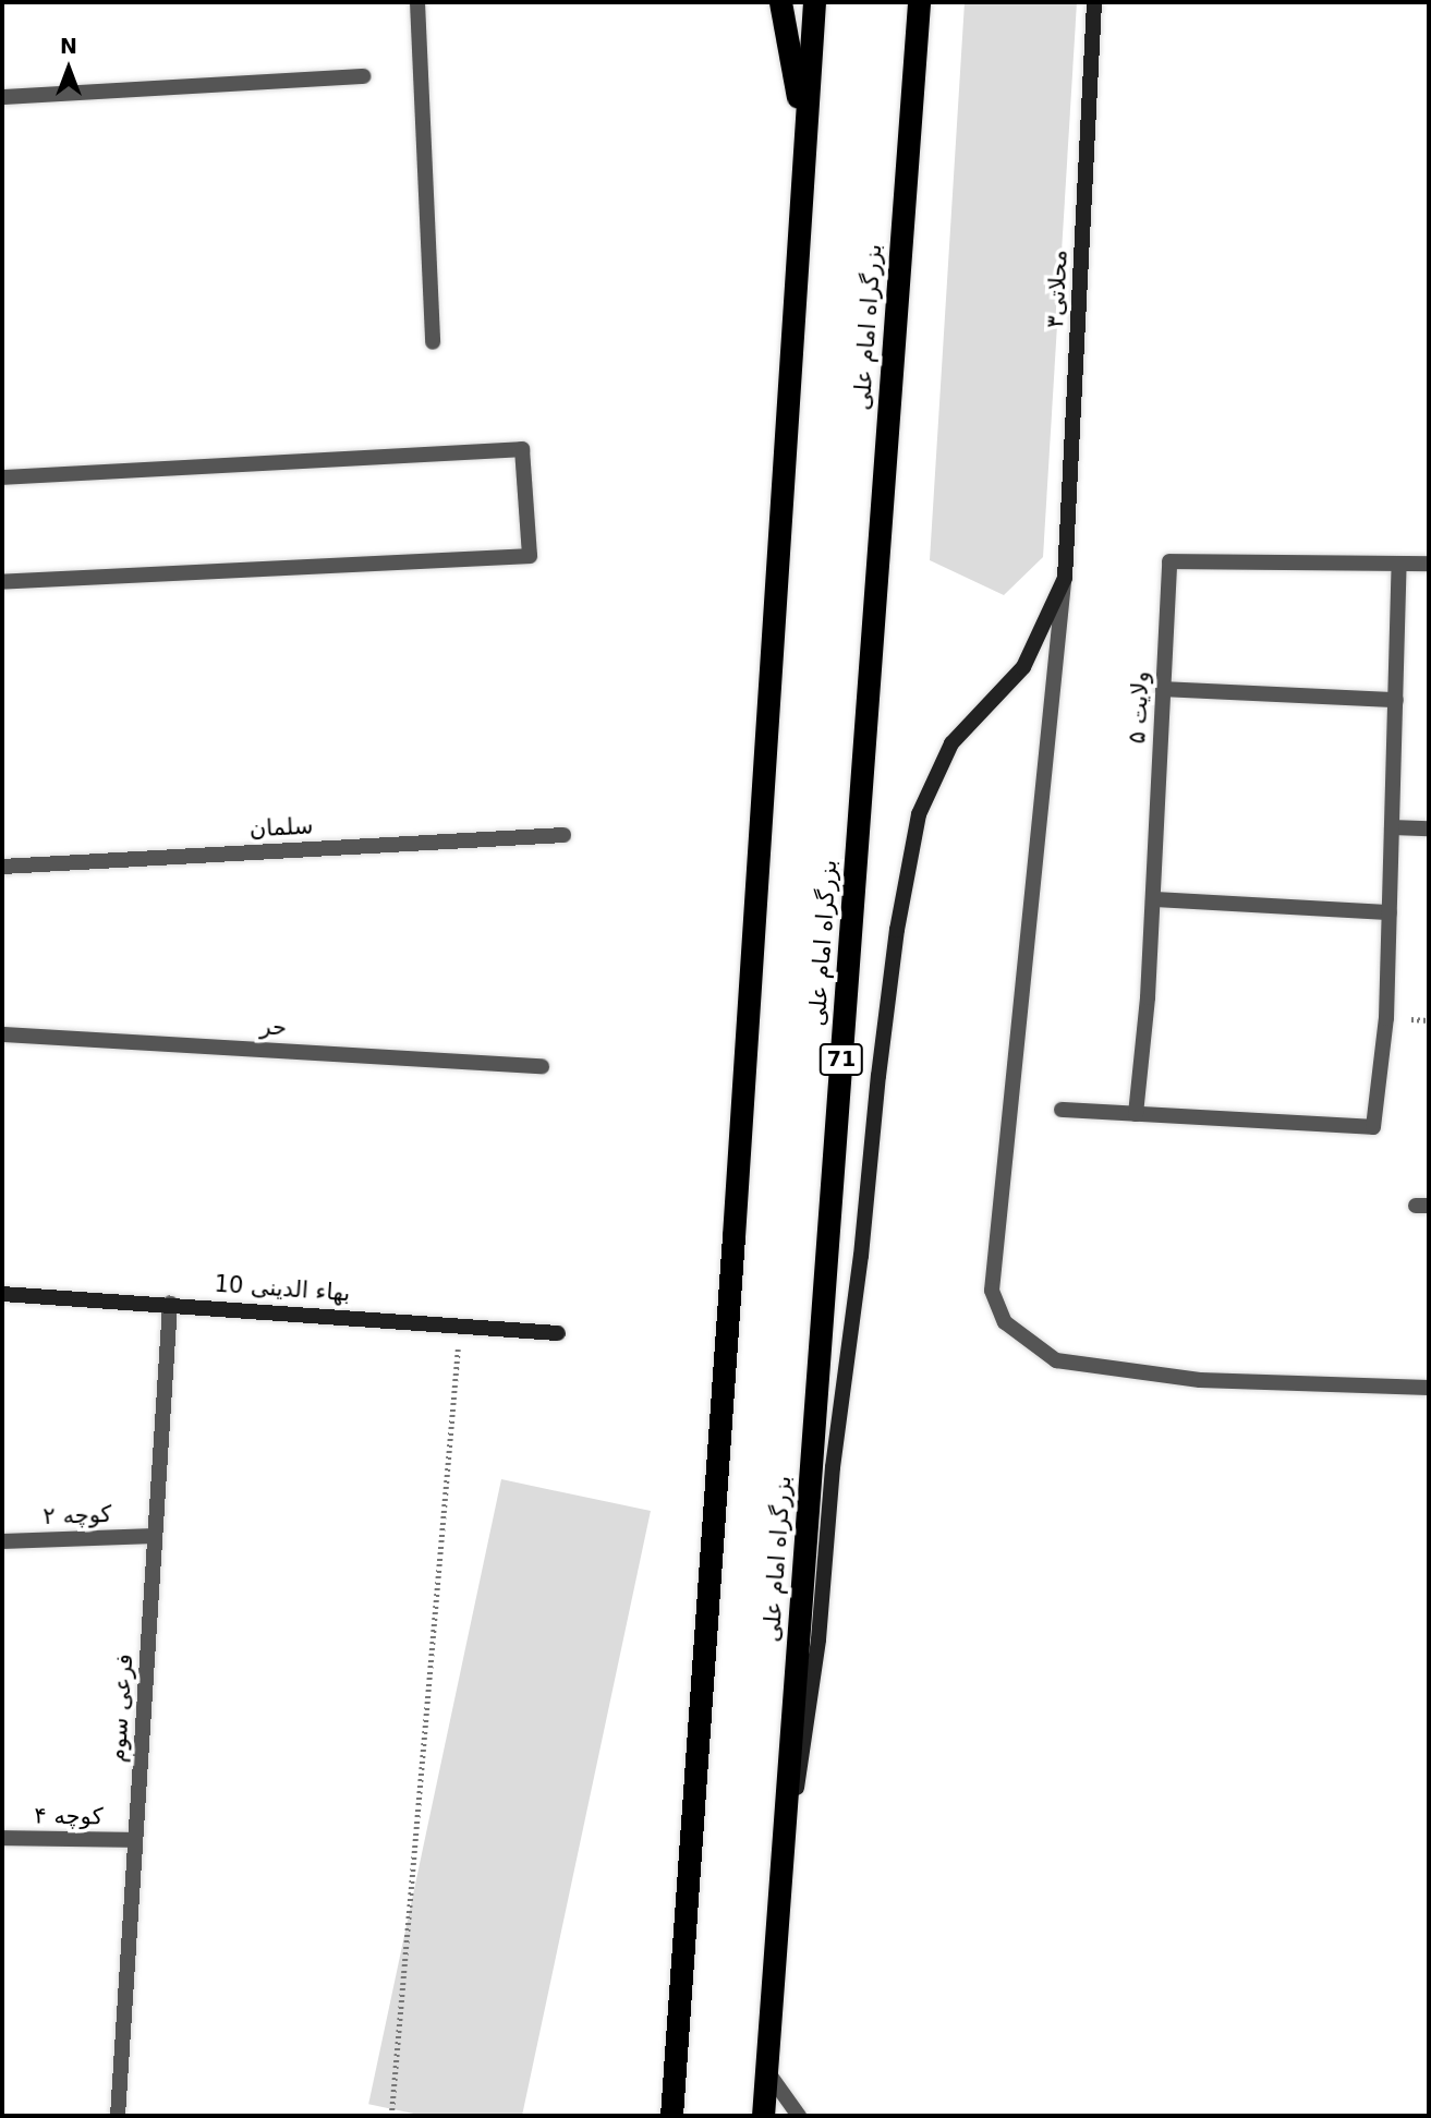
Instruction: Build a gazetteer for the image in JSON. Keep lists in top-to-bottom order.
{
  "streets": {
    "highway": ["بزرگراه امام علی", "71"],
    "main road": ["محلاتی۳", "بهاء الدینی 10"],
    "street": [
      "ولایت ۵",
      "سلمان",
      "حر",
      "کوچه ۲",
      "فرعی سوم",
      "کوچه ۴"
    ]
  },
  "crossings": [
    ["بهاء الدینی 10", "فرعی سوم"],
    ["کوچه ۲", "فرعی سوم"],
    ["فرعی سوم", "کوچه ۴"]
  ],
  "north": "top"
}
